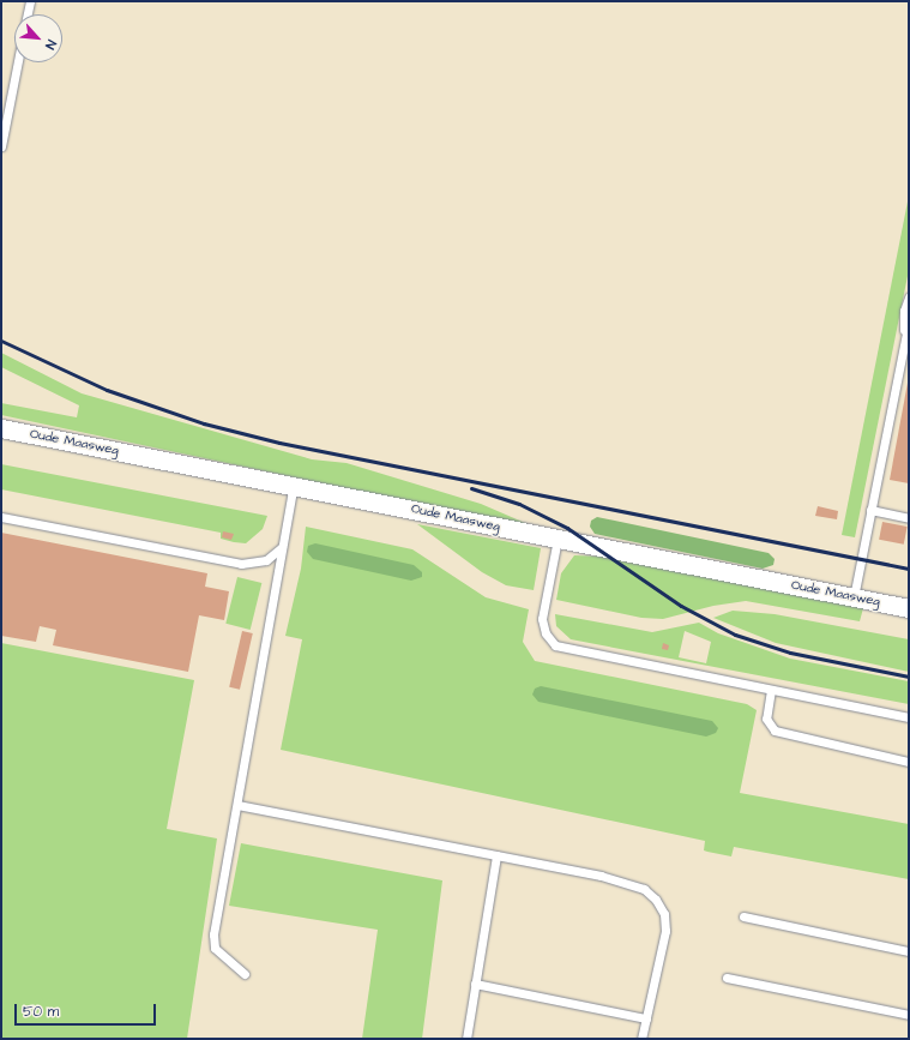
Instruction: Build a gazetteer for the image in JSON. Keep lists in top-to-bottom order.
{
  "streets": {
    "street": ["Oude Maasweg"]
  },
  "scale_bar": "50 m",
  "north": "bottom right"
}
